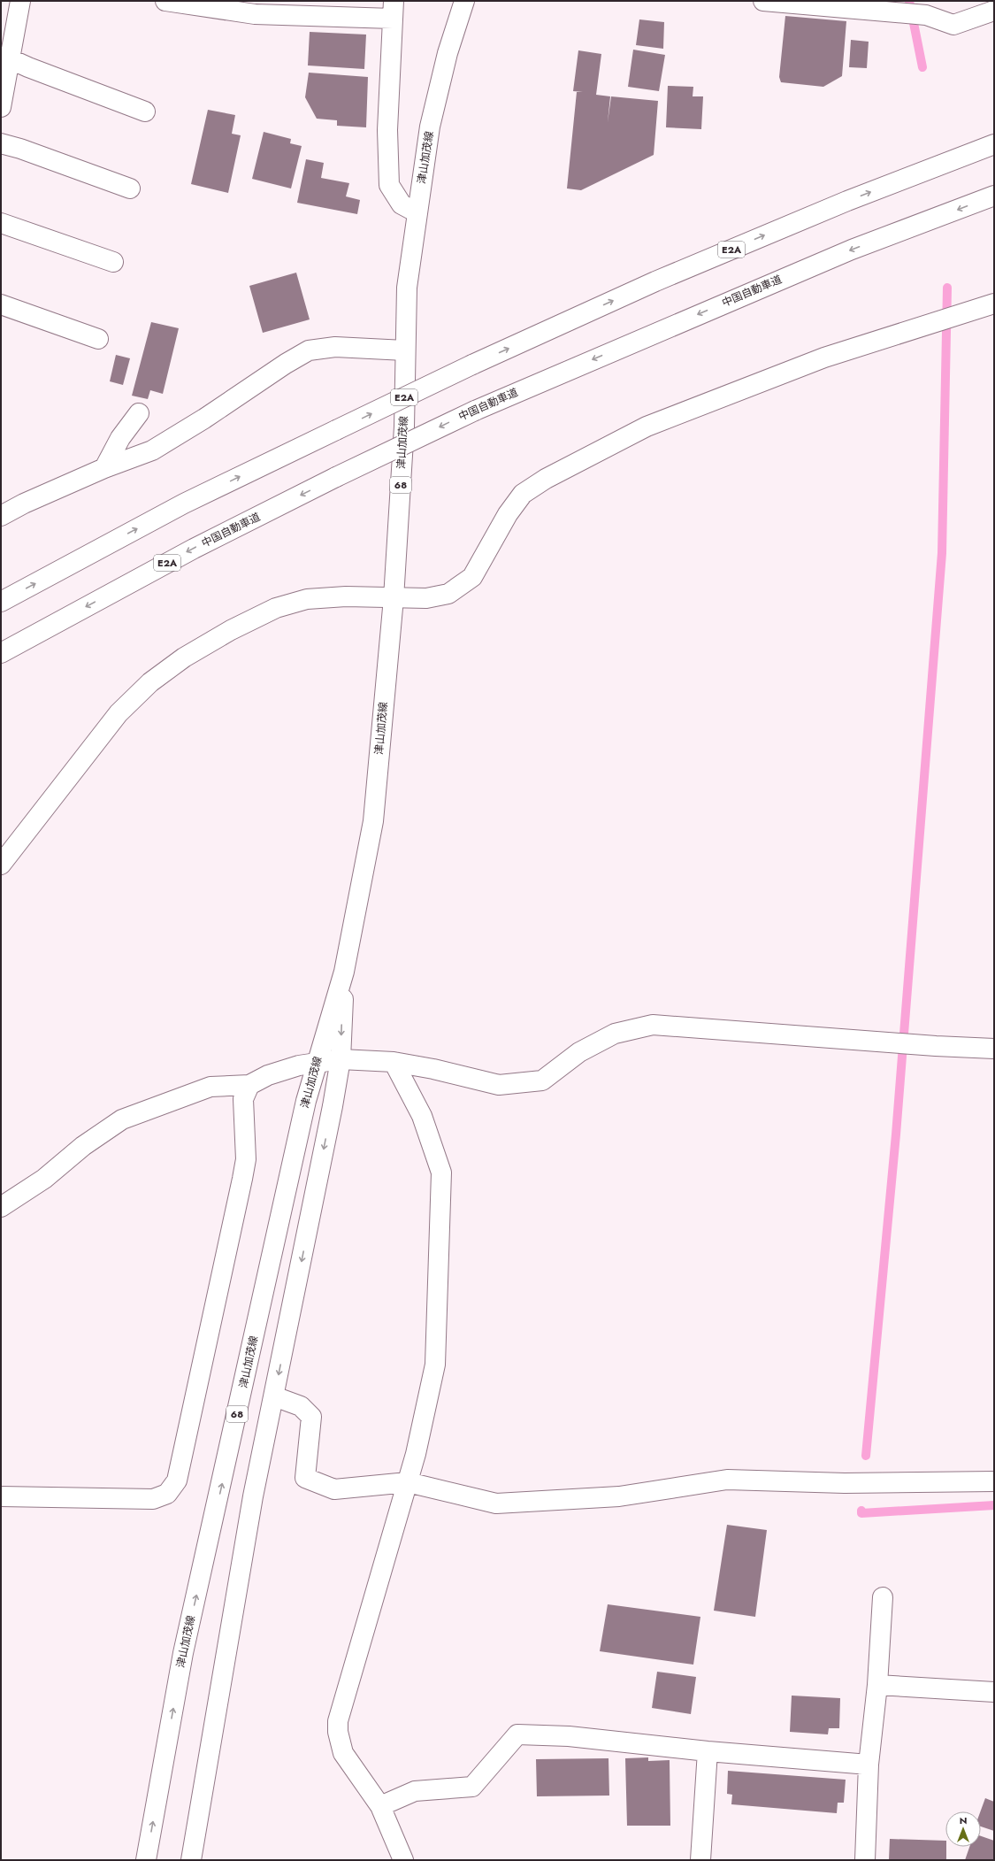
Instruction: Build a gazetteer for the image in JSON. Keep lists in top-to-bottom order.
{
  "streets": {
    "main road": [
      "津山加茂線",
      "E2A",
      "中国自動車道",
      "68"
    ]
  },
  "north": "top"
}
